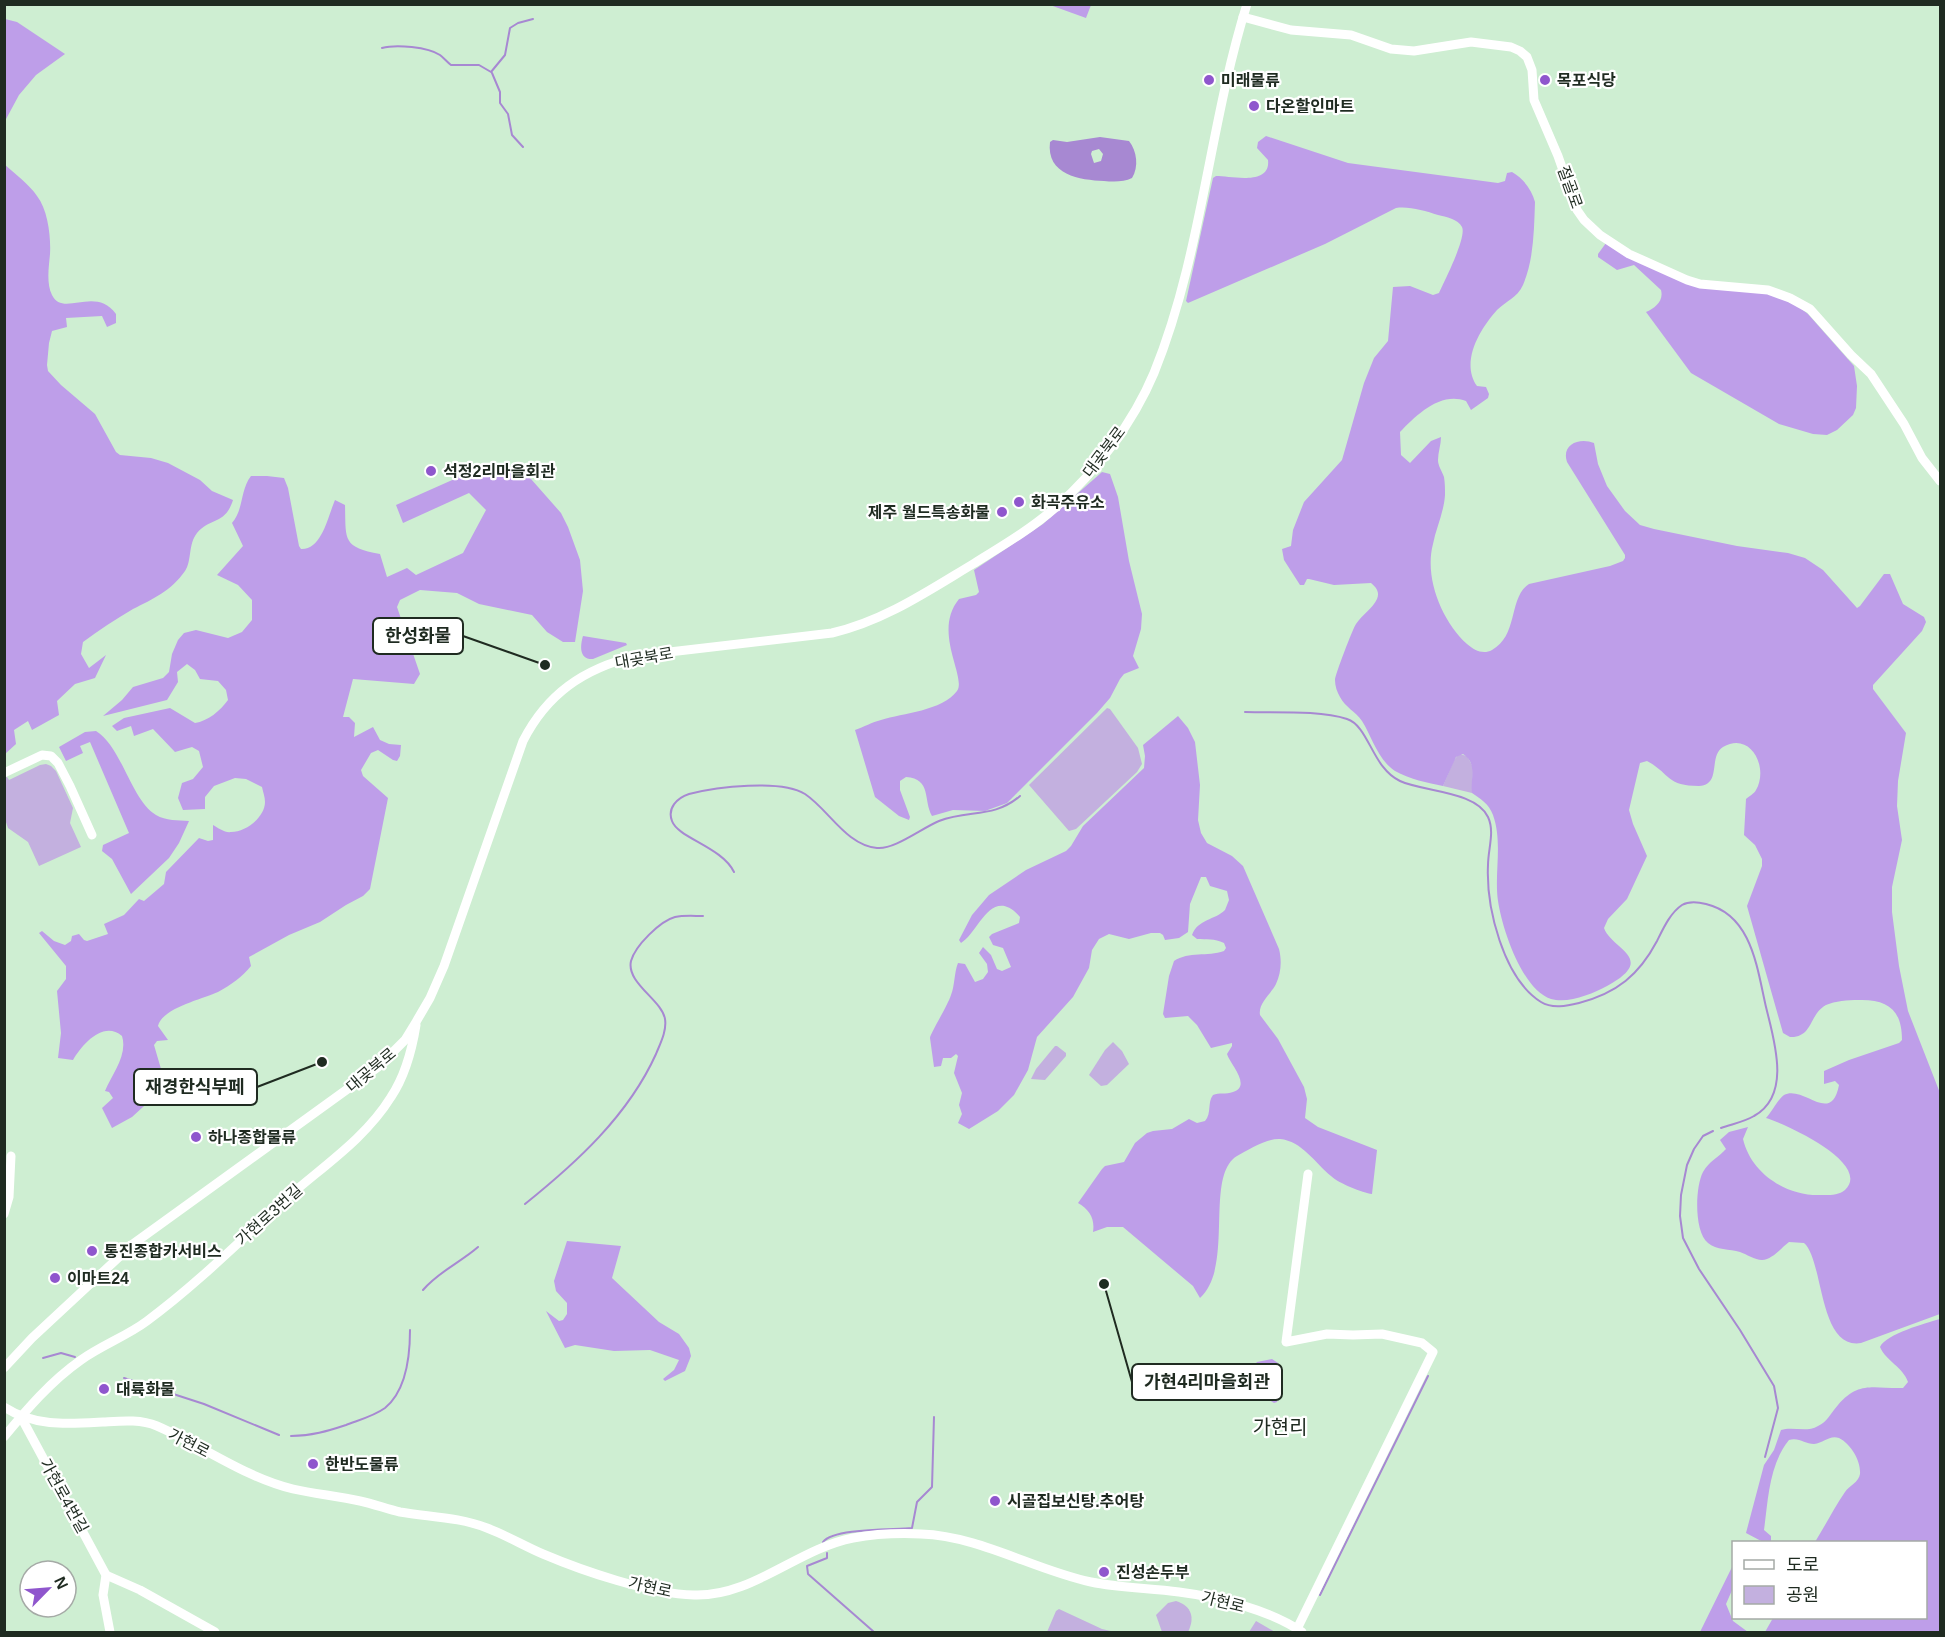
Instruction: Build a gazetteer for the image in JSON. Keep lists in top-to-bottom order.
{
  "streets": {
    "street": [
      "절골로",
      "대곶북로",
      "가현로3번길",
      "가현로",
      "가현로4번길"
    ]
  },
  "crossings": [
    ["절골로", "대곶북로"],
    ["대곶북로", "가현로3번길"],
    ["가현로3번길", "가현로"],
    ["가현로3번길", "가현로4번길"],
    ["가현로", "가현로4번길"]
  ],
  "districts": ["가현리"],
  "places": [
    "미래물류",
    "목포식당",
    "다온할인마트",
    "석정2리마을회관",
    "화곡주유소",
    "제주 월드특송화물",
    "한성화물",
    "재경한식부페",
    "하나종합물류",
    "통진종합카서비스",
    "이마트24",
    "가현4리마을회관",
    "대륙화물",
    "한반도물류",
    "시골집보신탕.추어탕",
    "진성손두부"
  ],
  "legend": ["도로", "공원"],
  "north": "top right"
}
